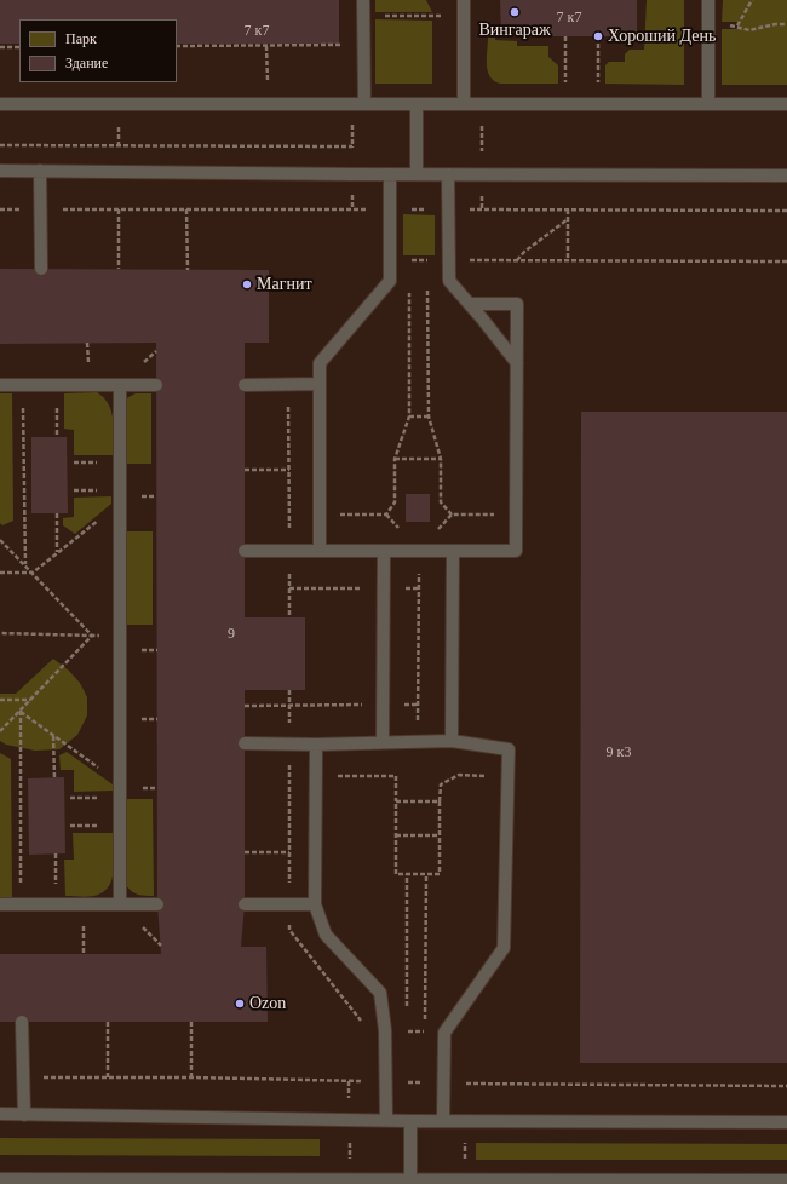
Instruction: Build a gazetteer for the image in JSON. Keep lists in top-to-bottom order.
{
  "places": [
    "Вингараж",
    "Хороший День",
    "Магнит",
    "Ozon"
  ],
  "house_numbers": [
    "7 к7",
    "7 к7",
    "9",
    "9 к3"
  ],
  "legend": ["Парк", "Здание"]
}
